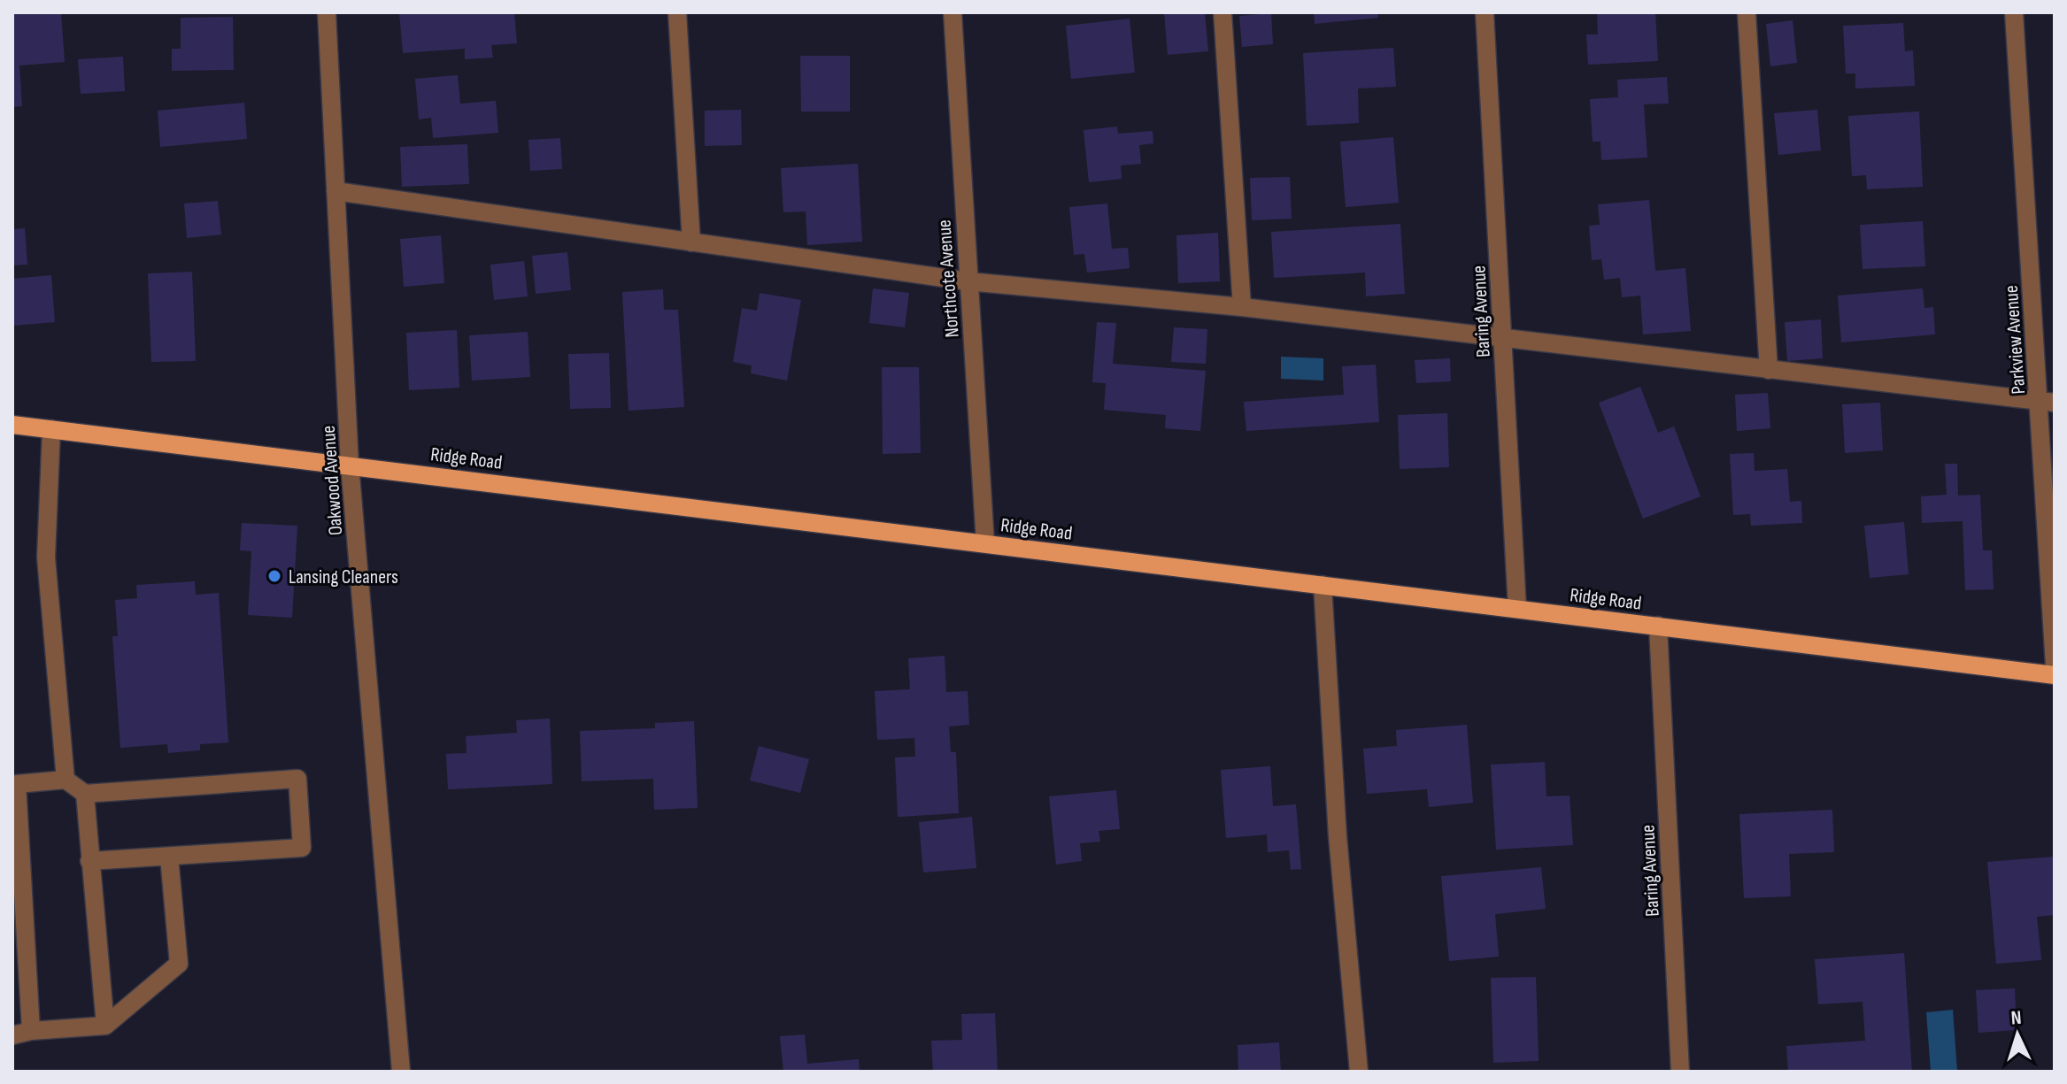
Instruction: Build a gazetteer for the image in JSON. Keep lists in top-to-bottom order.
{
  "streets": {
    "main road": ["Ridge Road"],
    "street": [
      "Northcote Avenue",
      "Baring Avenue",
      "Parkview Avenue",
      "Oakwood Avenue"
    ]
  },
  "crossings": [
    ["Northcote Avenue", "Ridge Road"],
    ["Baring Avenue", "Ridge Road"],
    ["Ridge Road", "Oakwood Avenue"]
  ],
  "places": ["Lansing Cleaners"],
  "north": "top"
}
